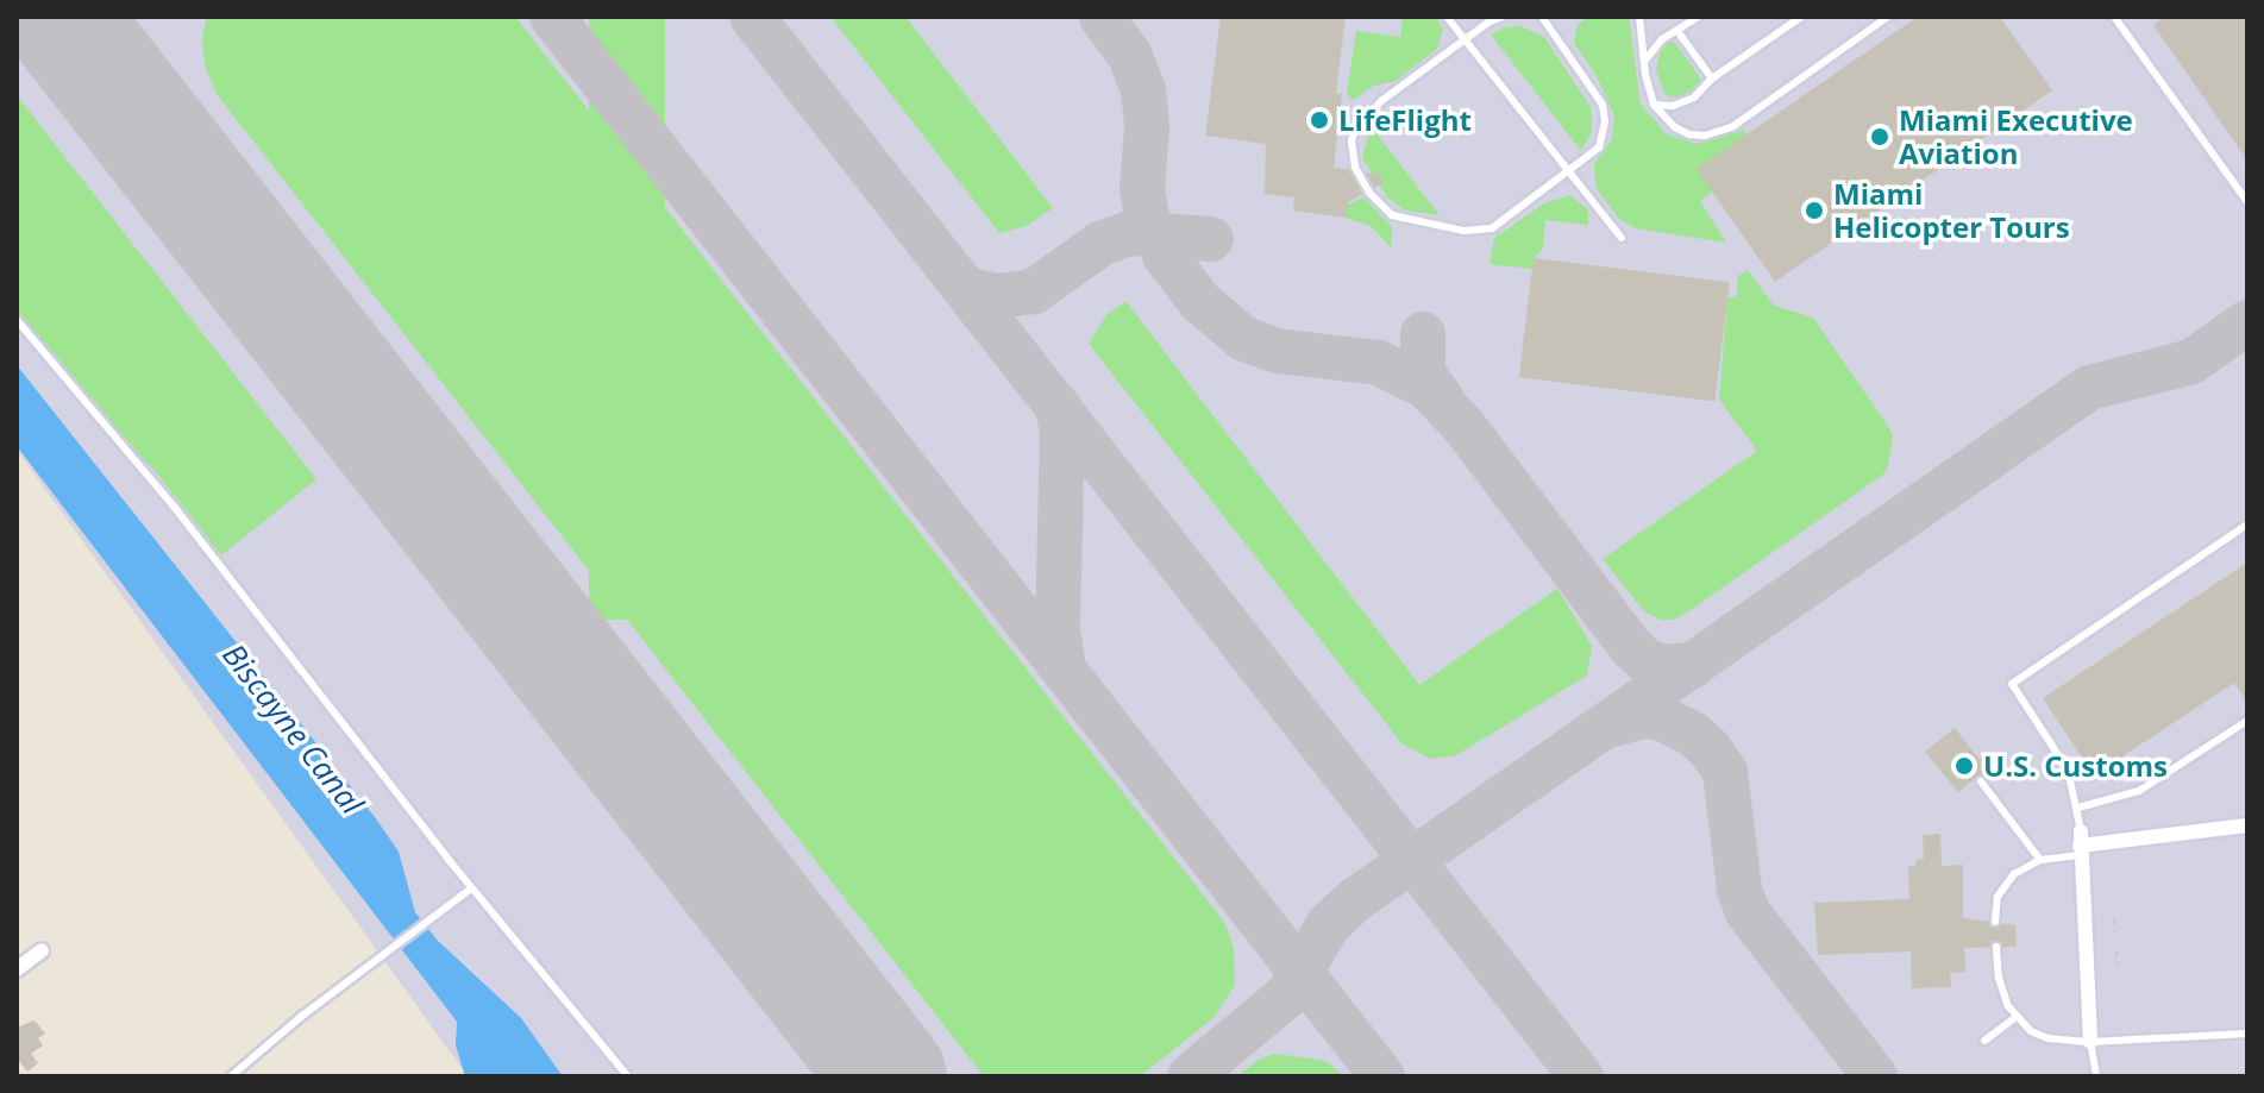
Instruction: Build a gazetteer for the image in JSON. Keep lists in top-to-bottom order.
{
  "water": ["Biscayne Canal"],
  "places": [
    "LifeFlight",
    "Miami Executive Aviation",
    "Miami Helicopter Tours",
    "U.S. Customs"
  ]
}
